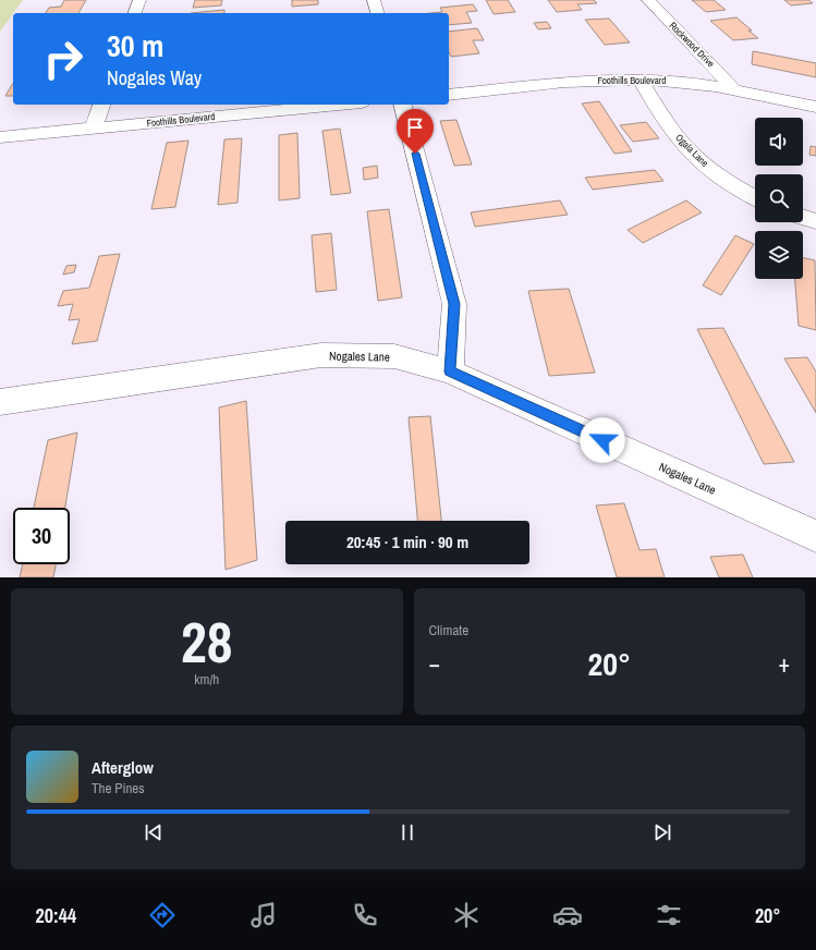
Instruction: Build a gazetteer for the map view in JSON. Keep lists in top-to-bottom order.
{
  "streets": {
    "street": [
      "Rockwood Drive",
      "Foothills Boulevard",
      "Ogala Lane",
      "Nogales Lane"
    ]
  },
  "crossings": [
    ["Rockwood Drive", "Foothills Boulevard"],
    ["Foothills Boulevard", "Ogala Lane"]
  ],
  "page": {
    "turn": ["30 m", "Nogales Way"],
    "limit": "30",
    "trip": "20:45 · 1 min · 90 m",
    "tile": [
      ["28", "km/h"],
      "Climate"
    ],
    "heat": ["−", "20°", "+"],
    "song": ["Afterglow", "The Pines"],
    "tabs": ["20:44", "20°"]
  }
}
